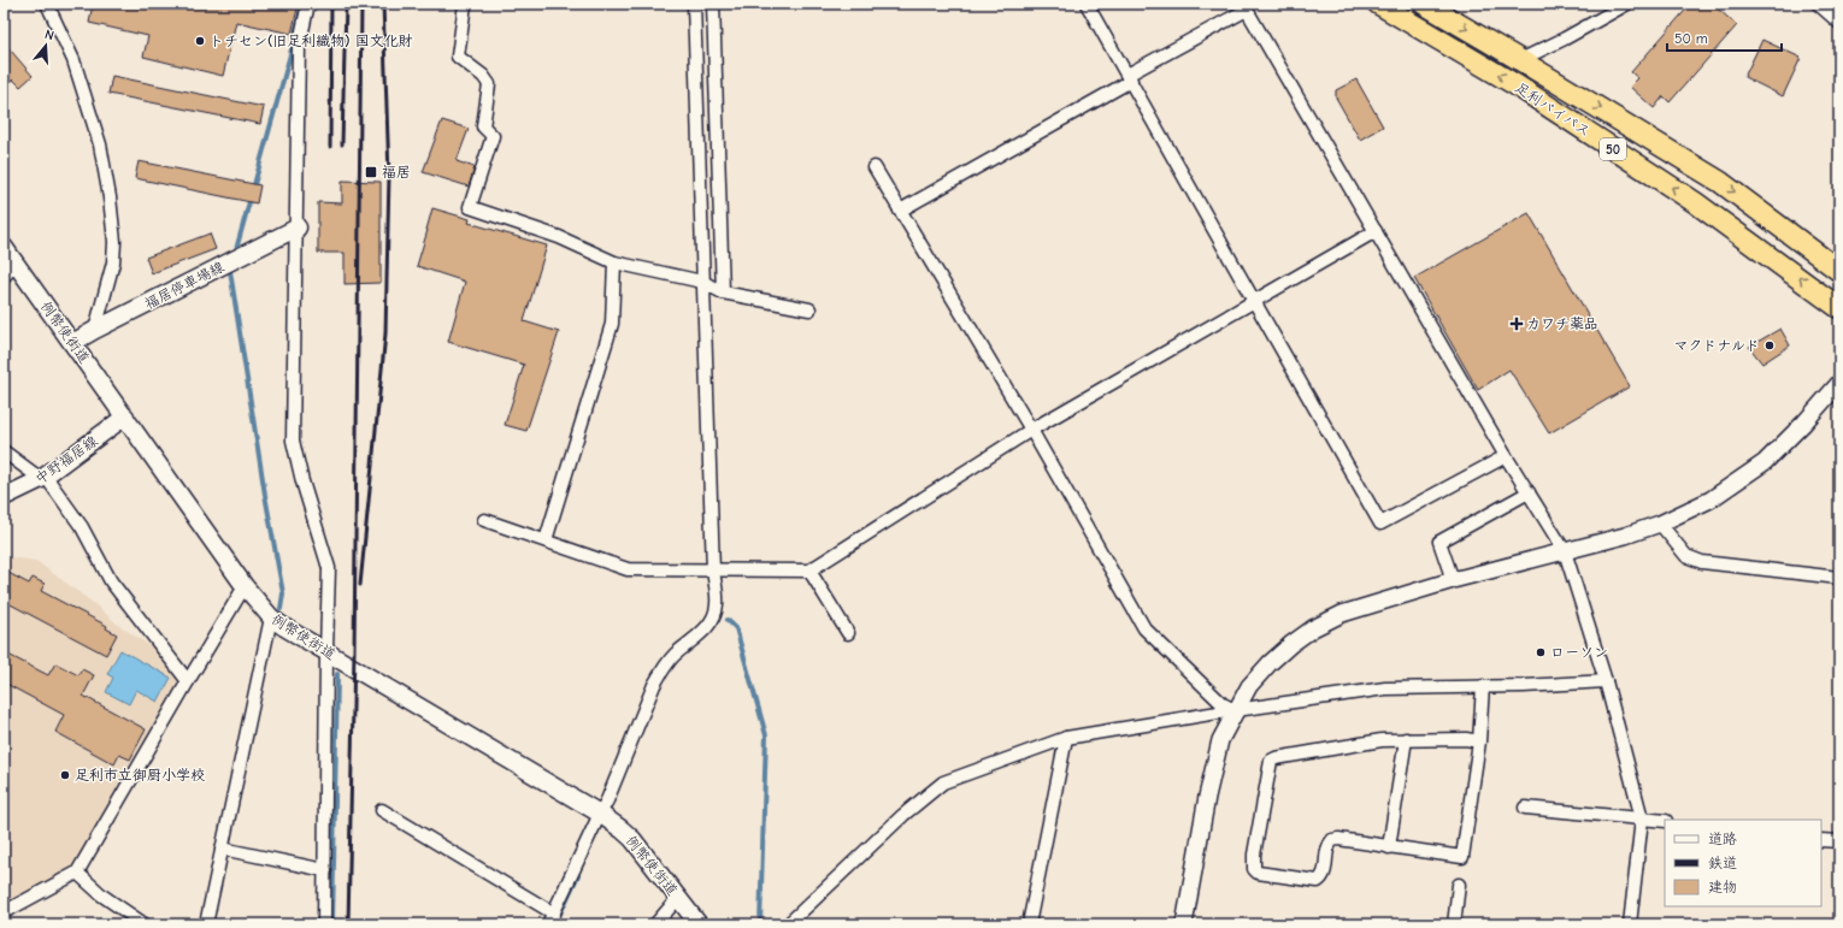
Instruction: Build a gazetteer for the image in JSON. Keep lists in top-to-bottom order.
{
  "streets": {
    "highway": ["足利バイパス", "50"],
    "main road": ["福居停車場線", "例幣使街道", "中野福居線"]
  },
  "crossings": [
    ["福居停車場線", "例幣使街道"],
    ["例幣使街道", "中野福居線"]
  ],
  "places": {
    "other": [
      "トチセン(旧足利織物) 国文化財",
      "マクドナルド",
      "ローソン",
      "足利市立御厨小学校"
    ],
    "transit": ["福居"],
    "health": ["カワチ薬品"]
  },
  "legend": ["道路", "鉄道", "建物"],
  "scale_bar": "50 m",
  "north": "top"
}
